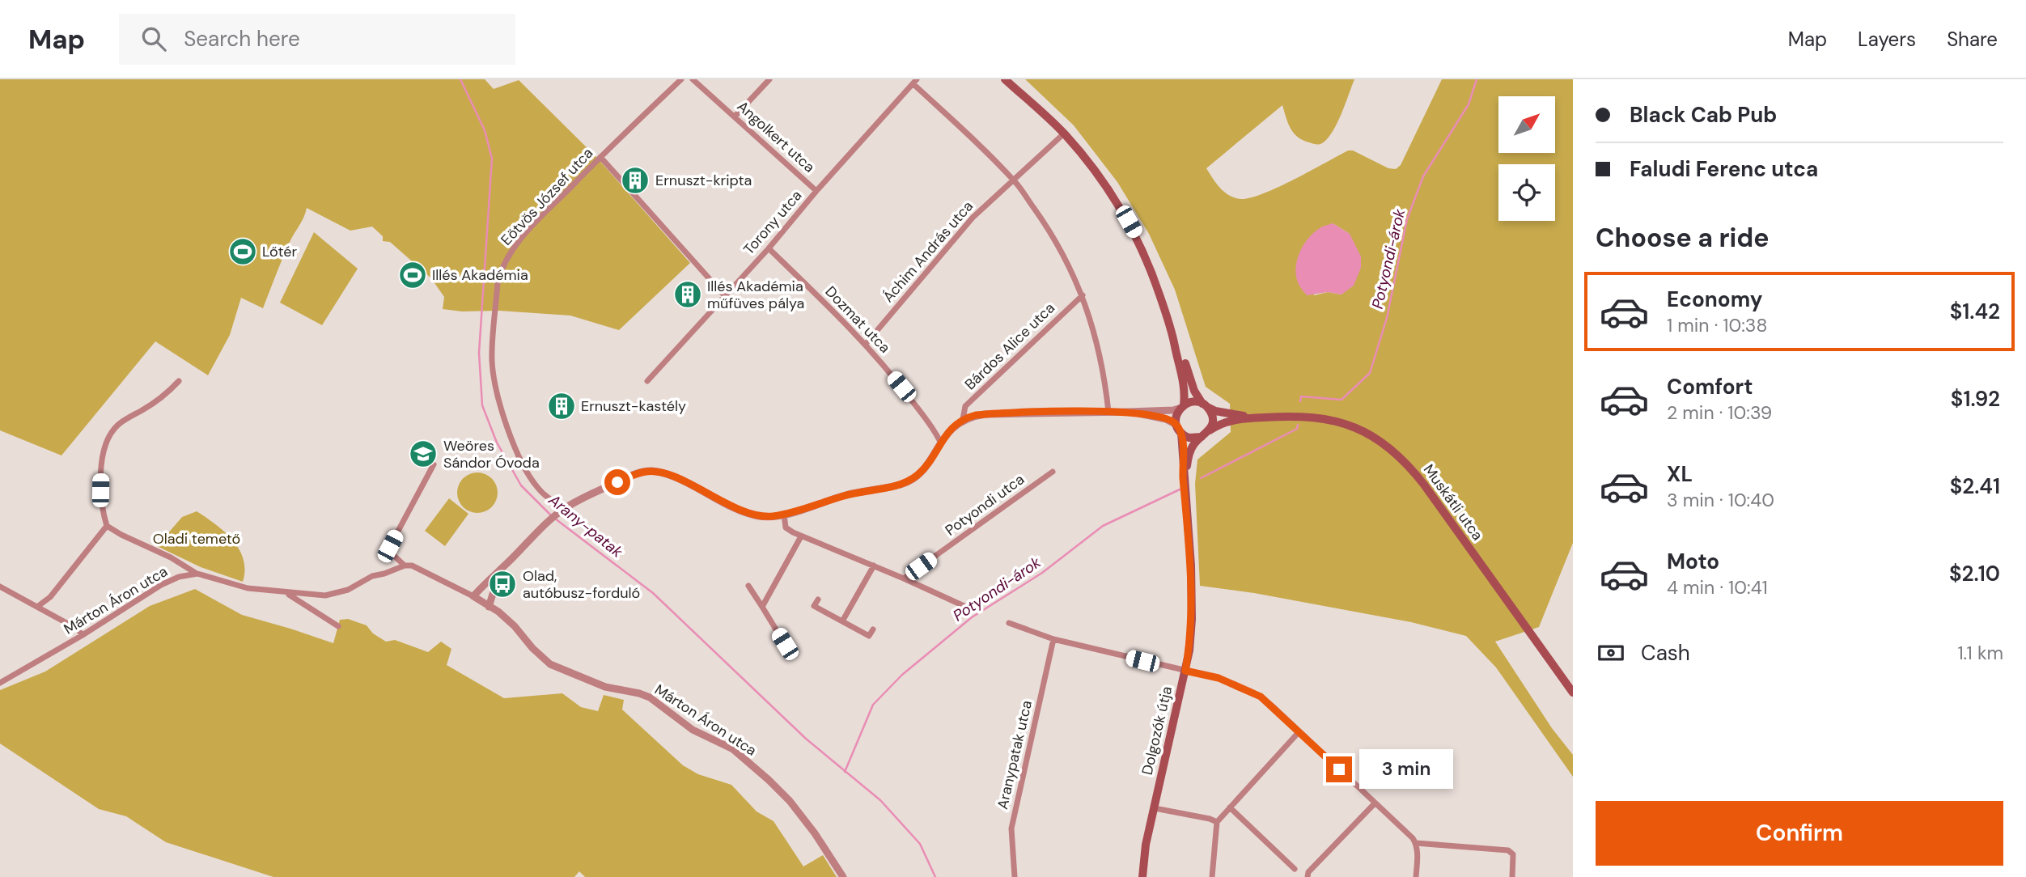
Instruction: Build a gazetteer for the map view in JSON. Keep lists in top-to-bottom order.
{
  "streets": {
    "main road": ["Muskátli utca", "Dolgozók útja"],
    "street": [
      "Angolkert utca",
      "Eötvös József utca",
      "Torony utca",
      "Áchim András utca",
      "Dozmat utca",
      "Bárdos Alice utca",
      "Potyondi utca",
      "Márton Áron utca",
      "Aranypatak utca"
    ]
  },
  "crossings": [
    ["Angolkert utca", "Torony utca"],
    ["Torony utca", "Dozmat utca"],
    ["Áchim András utca", "Dozmat utca"],
    ["Muskátli utca", "Dolgozók útja"]
  ],
  "water": ["Potyondi-árok", "Arany-patak"],
  "parks": ["Oladi temető"],
  "places": {
    "building": ["Ernuszt-kripta", "Illés Akadémia műfüves pálya", "Ernuszt-kastély"],
    "sports": ["Lőtér", "Illés Akadémia"],
    "school or university": ["Weöres Sándor Óvoda"],
    "bus stop": ["Olad, autóbusz-forduló"]
  },
  "north": "top right",
  "page": {
    "header": "Map",
    "search": "Search here",
    "nav": ["Map", "Layers", "Share"],
    "banner": ["Black Cab Pub", "Faludi Ferenc utca"],
    "heading": "Choose a ride",
    "list": [
      {
        "name": "Economy",
        "note": "1 min · 10:38",
        "value": "$1.42"
      },
      {
        "name": "Comfort",
        "note": "2 min · 10:39",
        "value": "$1.92"
      },
      {
        "name": "XL",
        "note": "3 min · 10:40",
        "value": "$2.41"
      },
      {
        "name": "Moto",
        "note": "4 min · 10:41",
        "value": "$2.10"
      }
    ],
    "pay": ["Cash", "1.1 km"],
    "bubble": "3 min",
    "buttons": "Confirm"
  }
}
